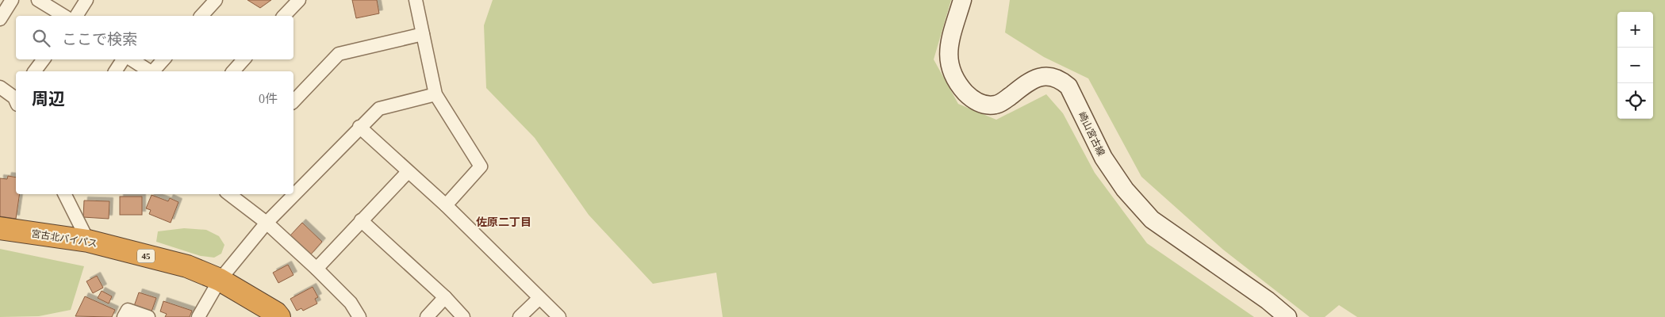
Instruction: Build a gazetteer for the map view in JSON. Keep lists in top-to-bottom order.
{
  "streets": {
    "highway": ["宮古北バイパス", "45"],
    "main road": ["崎山宮古線"]
  },
  "districts": ["佐原二丁目"],
  "page": {
    "map_buttons": ["+", "−"],
    "search": "ここで検索",
    "heading": ["周辺", "0件"]
  }
}
